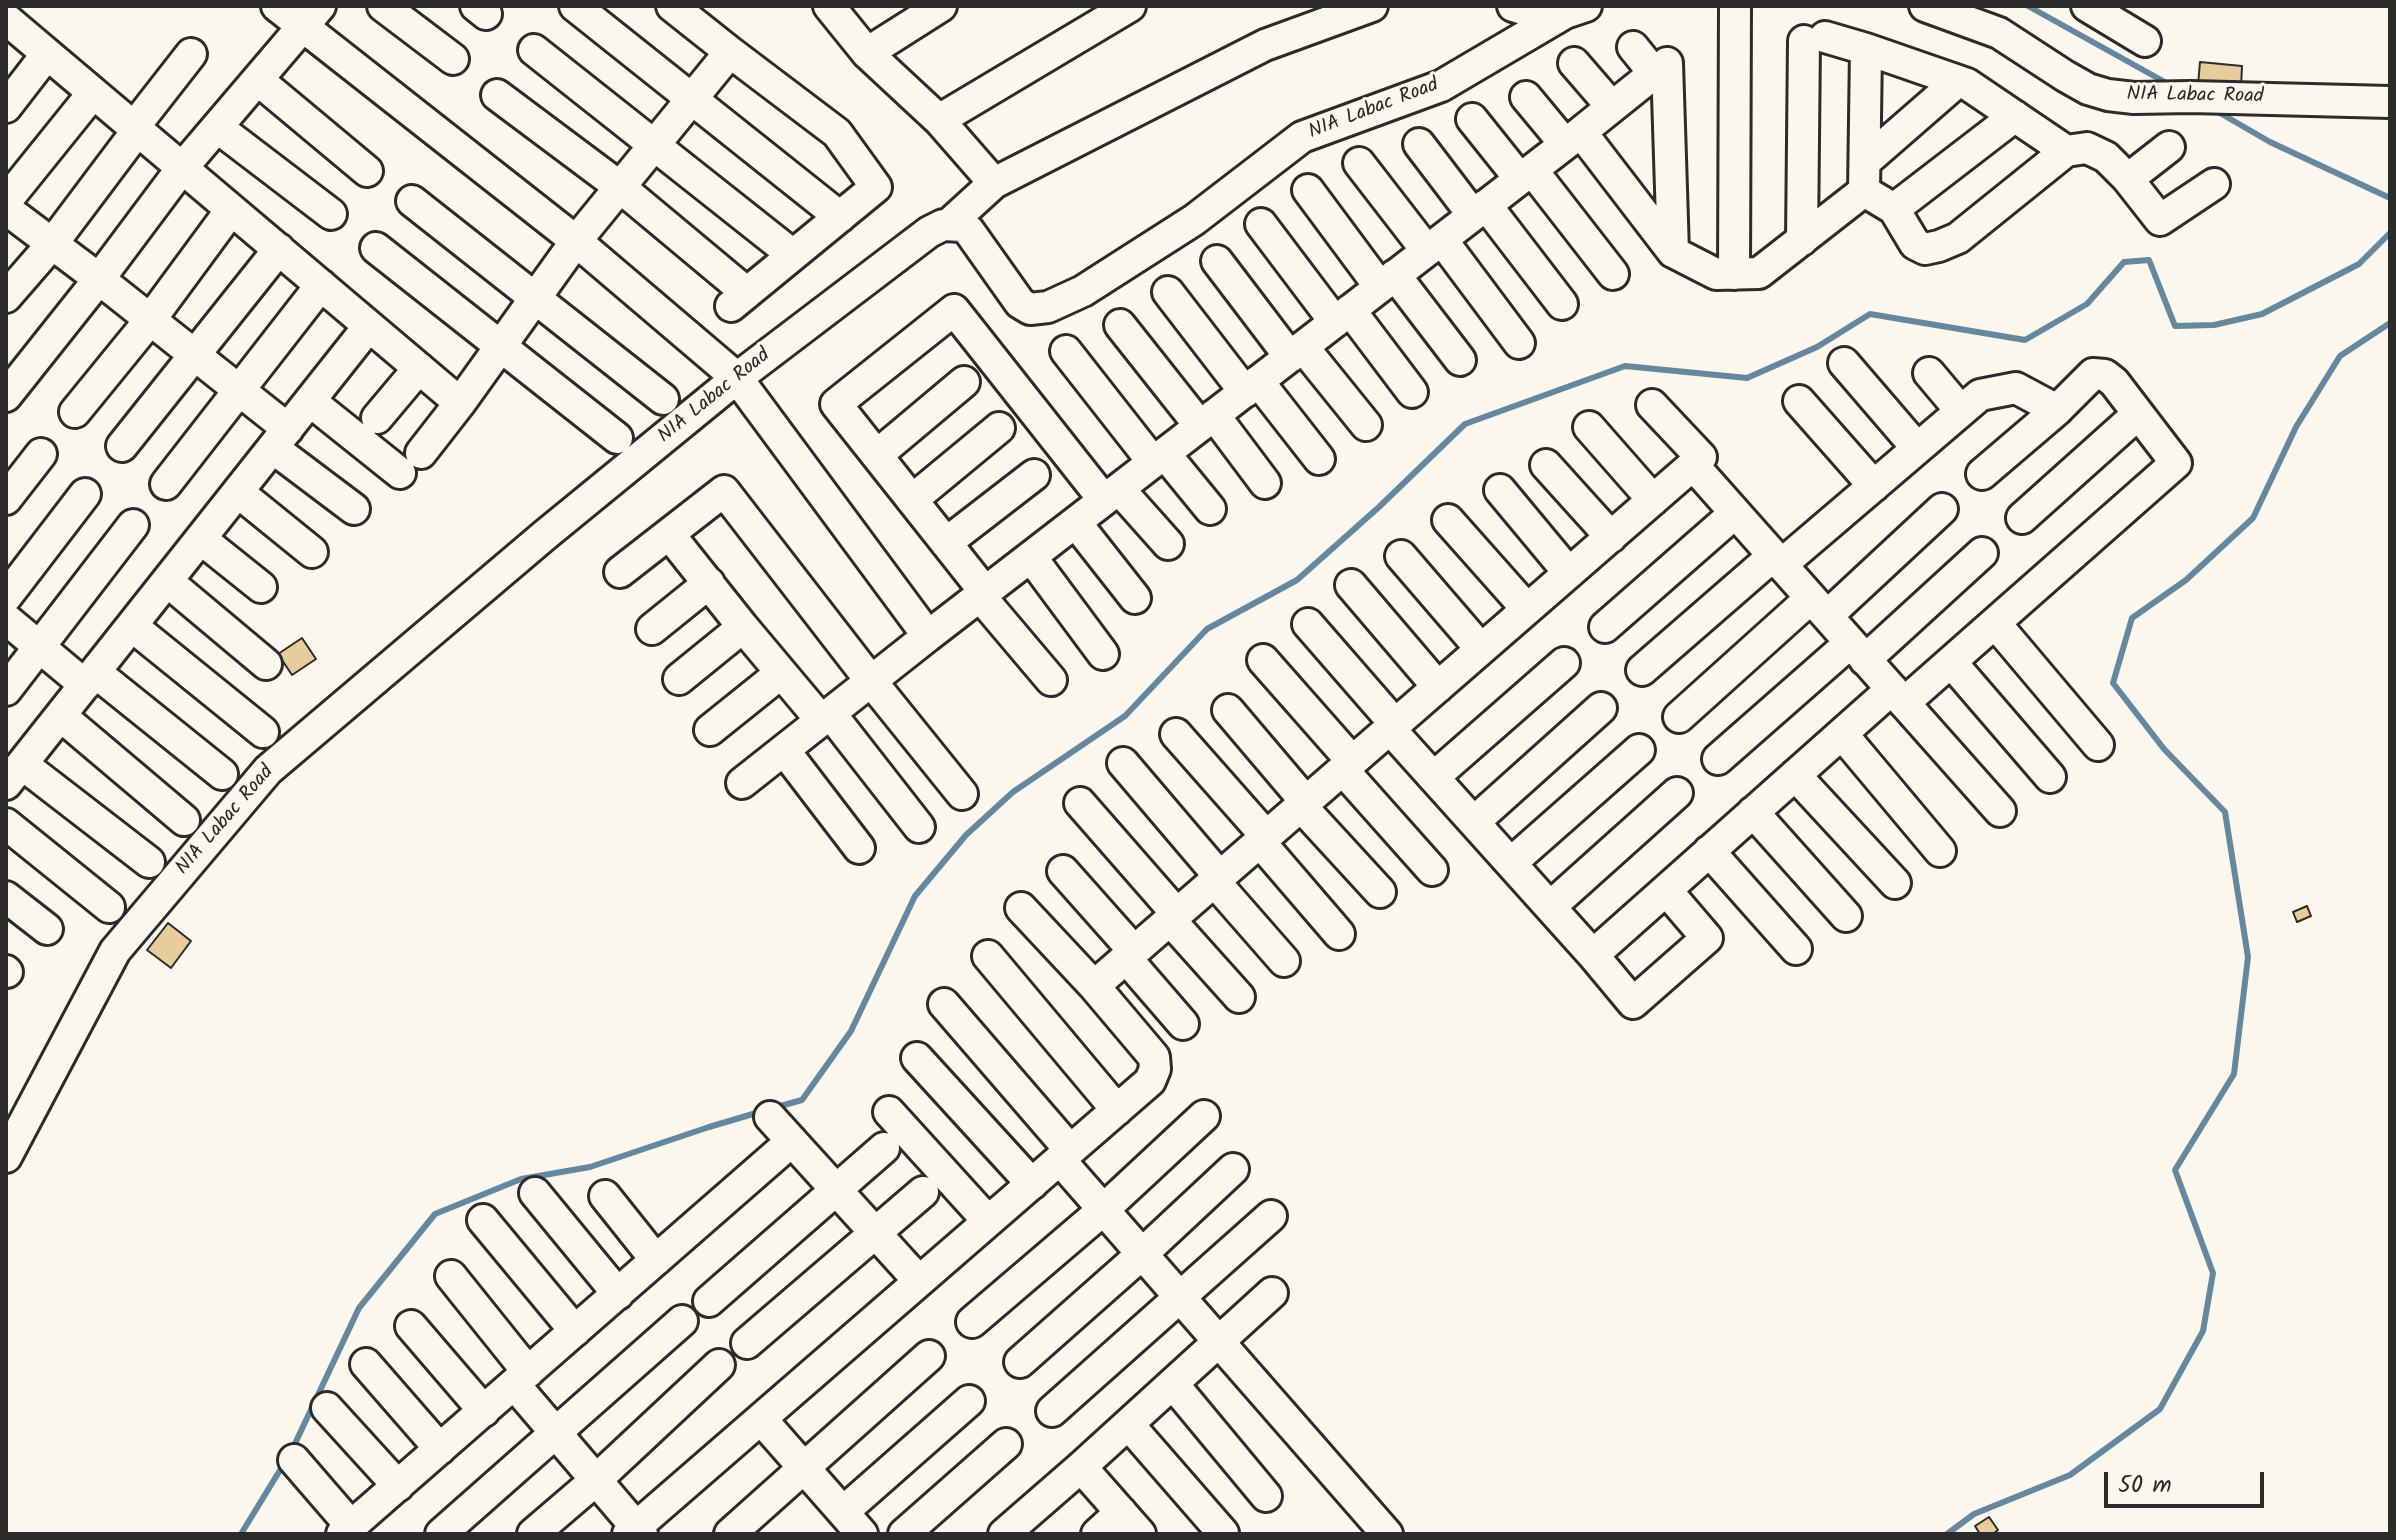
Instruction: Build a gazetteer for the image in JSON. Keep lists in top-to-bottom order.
{
  "streets": {
    "street": ["NIA Labac Road"]
  },
  "scale_bar": "50 m"
}
